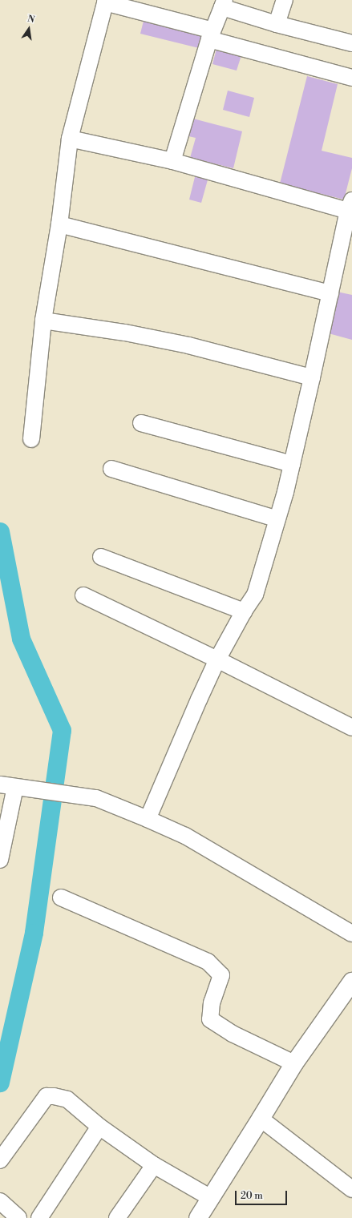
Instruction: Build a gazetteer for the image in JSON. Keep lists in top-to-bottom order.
{
  "scale_bar": "20 m",
  "north": "top"
}
